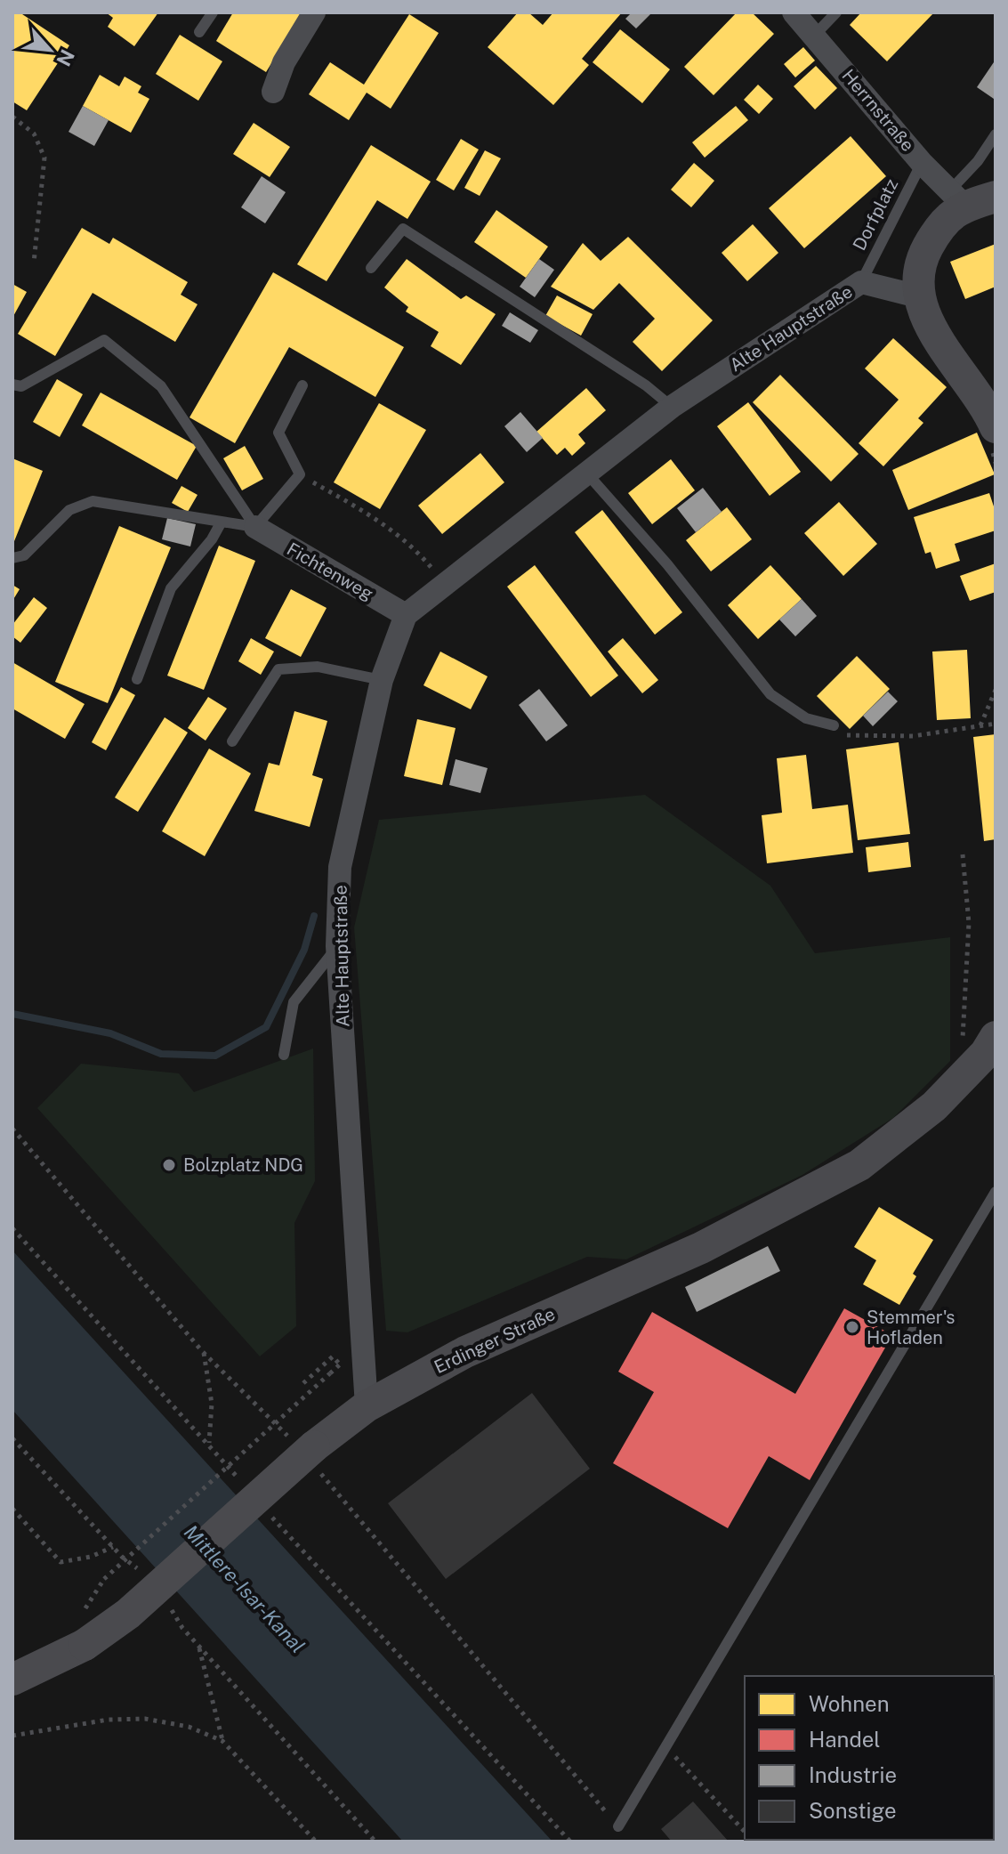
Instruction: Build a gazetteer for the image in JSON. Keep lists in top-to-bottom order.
{
  "streets": {
    "street": [
      "Herrnstraße",
      "Alte Hauptstraße",
      "Fichtenweg",
      "Erdinger Straße"
    ],
    "lane": ["Dorfplatz"]
  },
  "crossings": [
    ["Herrnstraße", "Dorfplatz"],
    ["Dorfplatz", "Alte Hauptstraße"],
    ["Alte Hauptstraße", "Fichtenweg"],
    ["Alte Hauptstraße", "Erdinger Straße"]
  ],
  "water": ["Mittlere-Isar-Kanal"],
  "places": ["Bolzplatz NDG", "Stemmer's Hofladen"],
  "legend": [
    "Wohnen",
    "Handel",
    "Industrie",
    "Sonstige"
  ],
  "north": "bottom right"
}
